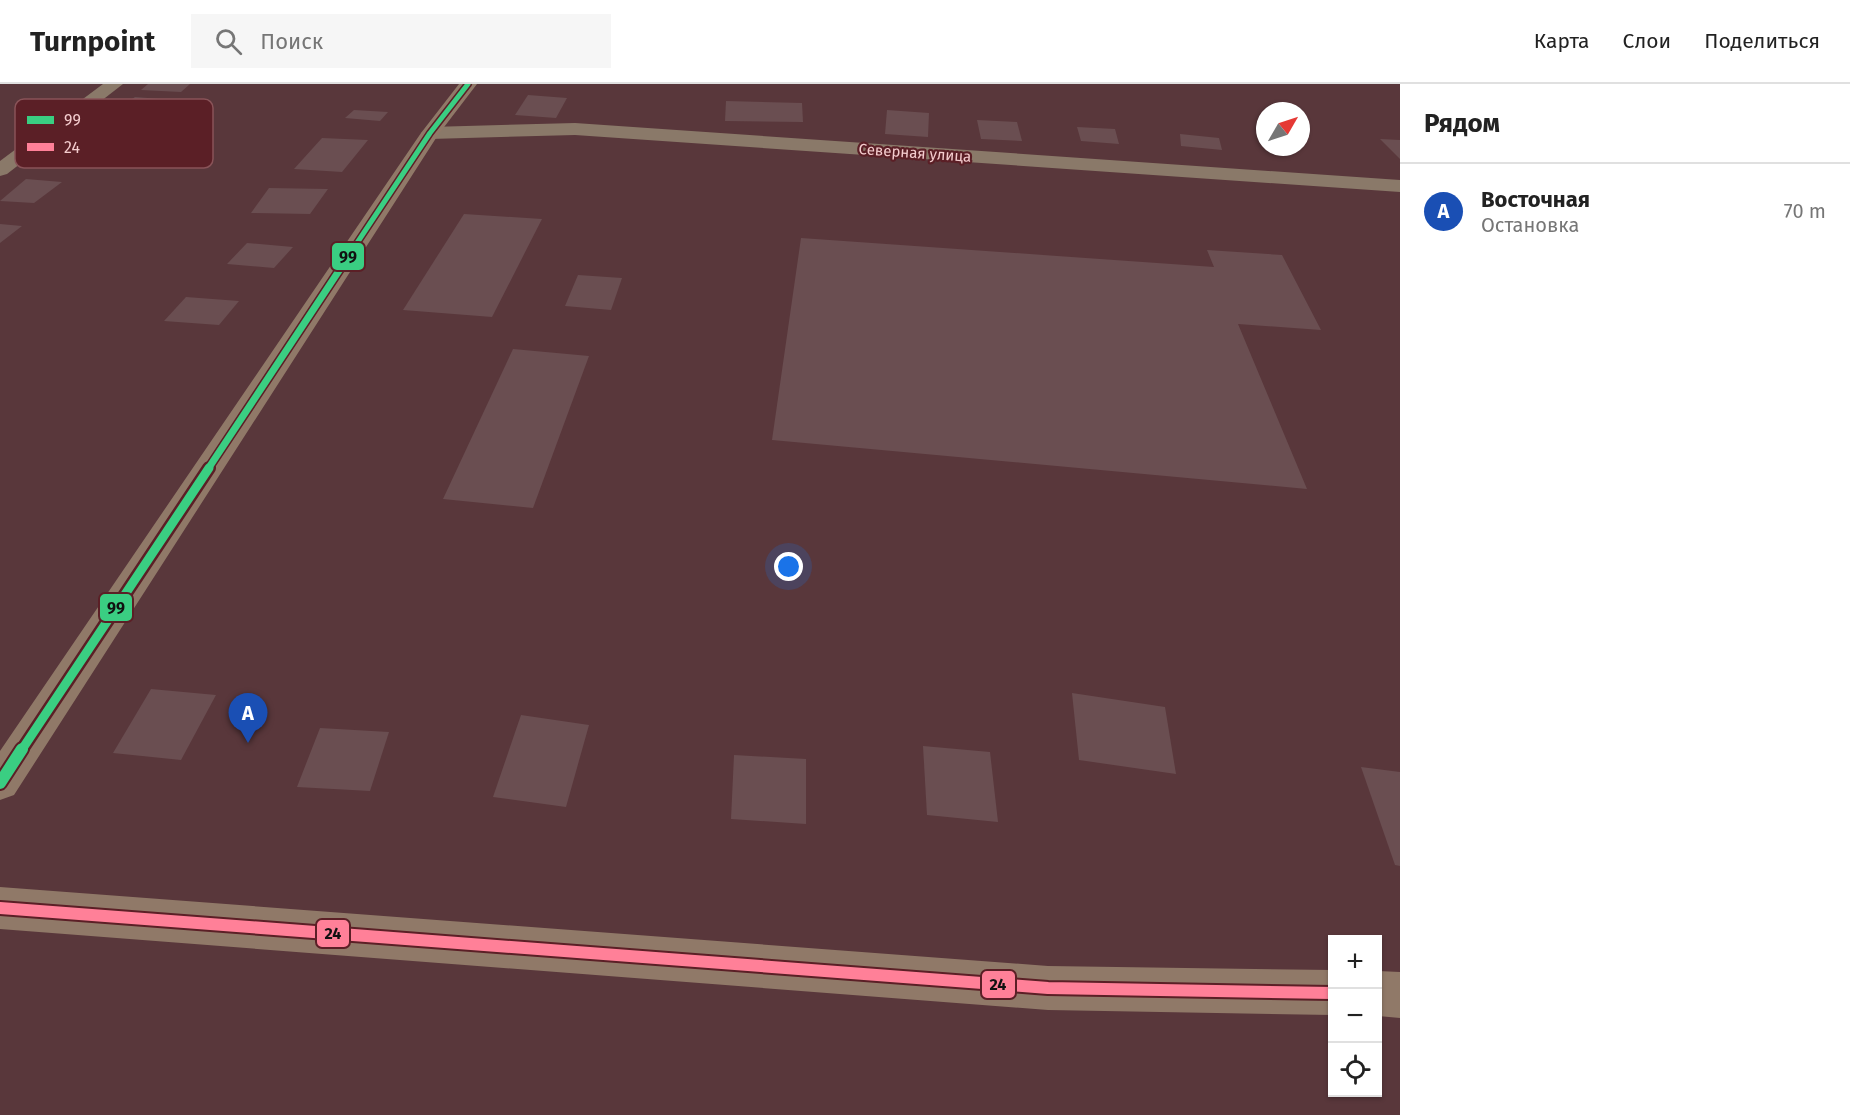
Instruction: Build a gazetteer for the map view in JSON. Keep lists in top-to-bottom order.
{
  "streets": {
    "street": ["Северная улица"]
  },
  "lines": ["transit line 99", "transit line 24"],
  "legend": ["99", "24"],
  "north": "top right",
  "page": {
    "header": "Turnpoint",
    "search": "Поиск",
    "nav": ["Карта", "Слои", "Поделиться"],
    "heading": "Рядом",
    "list": [
      {
        "mark": "A",
        "name": "Восточная",
        "note": "Остановка",
        "value": "70 m"
      }
    ],
    "pins": "A",
    "map_buttons": ["+", "−"]
  }
}
